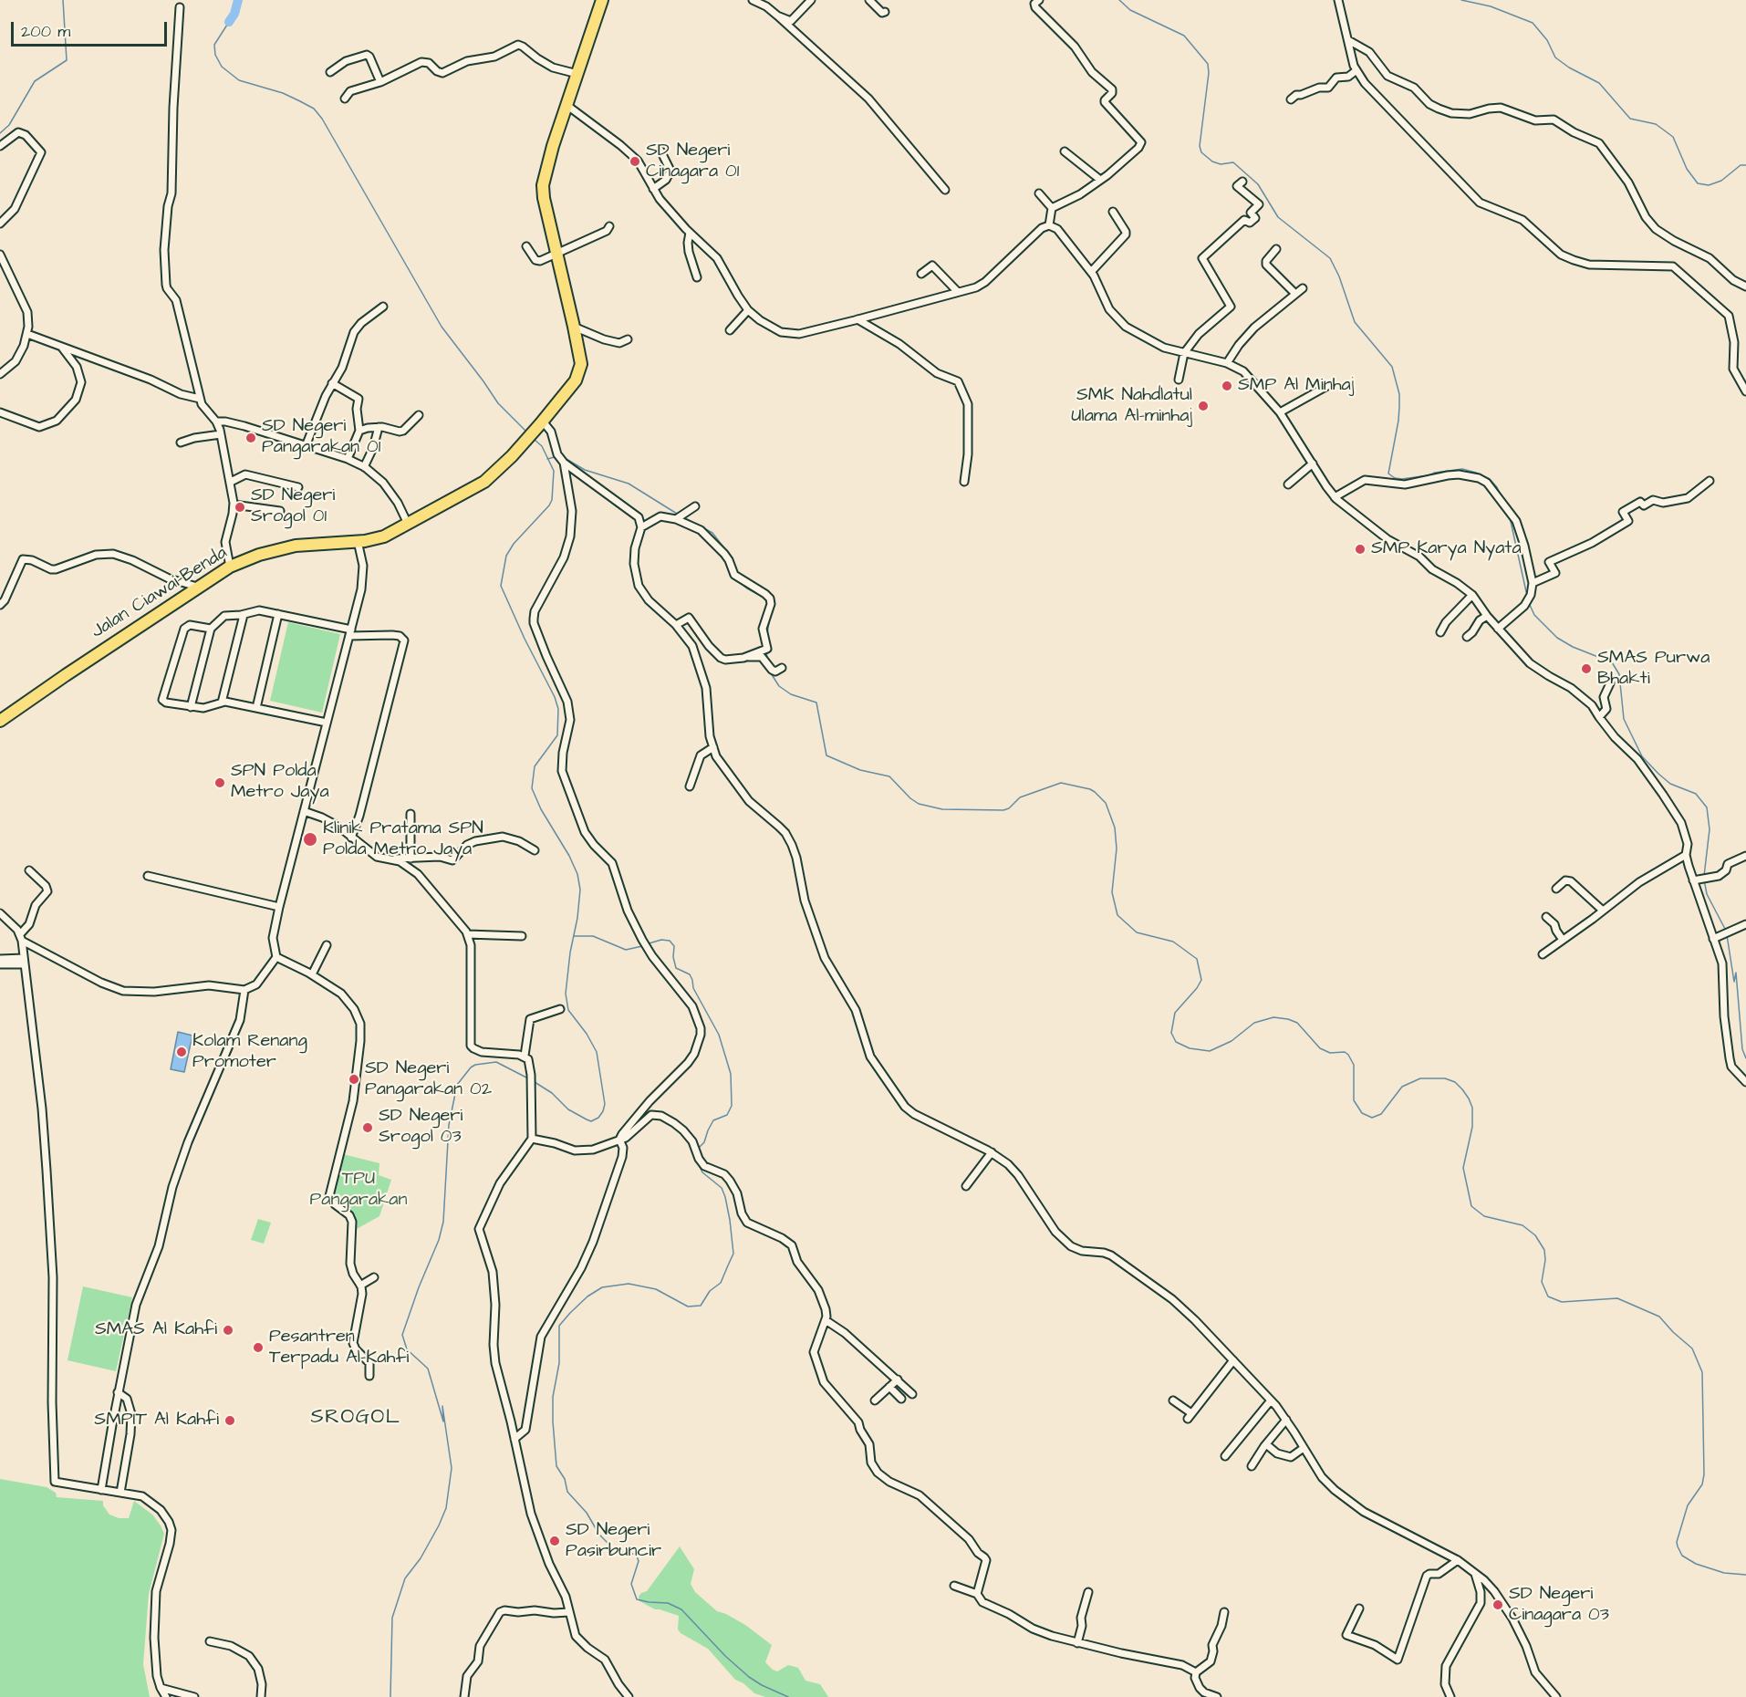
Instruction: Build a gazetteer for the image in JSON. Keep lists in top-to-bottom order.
{
  "streets": {
    "highway": ["Jalan Ciawai-Benda"]
  },
  "districts": ["SROGOL"],
  "parks": ["TPU Pangarakan"],
  "places": [
    "SD Negeri Cinagara 01",
    "SMP Al Minhaj",
    "SMK Nahdlatul Ulama Al-minhaj",
    "SD Negeri Pangarakan 01",
    "SD Negeri Srogol 01",
    "SMP Karya Nyata",
    "SMAS Purwa Bhakti",
    "SPN Polda Metro Jaya",
    "Klinik Pratama SPN Polda Metro Jaya",
    "Kolam Renang Promoter",
    "SD Negeri Pangarakan 02",
    "SD Negeri Srogol 03",
    "SMAS Al Kahfi",
    "Pesantren Terpadu Al-Kahfi",
    "SMPIT Al Kahfi",
    "SD Negeri Pasirbuncir",
    "SD Negeri Cinagara 03"
  ],
  "scale_bar": "200 m"
}
